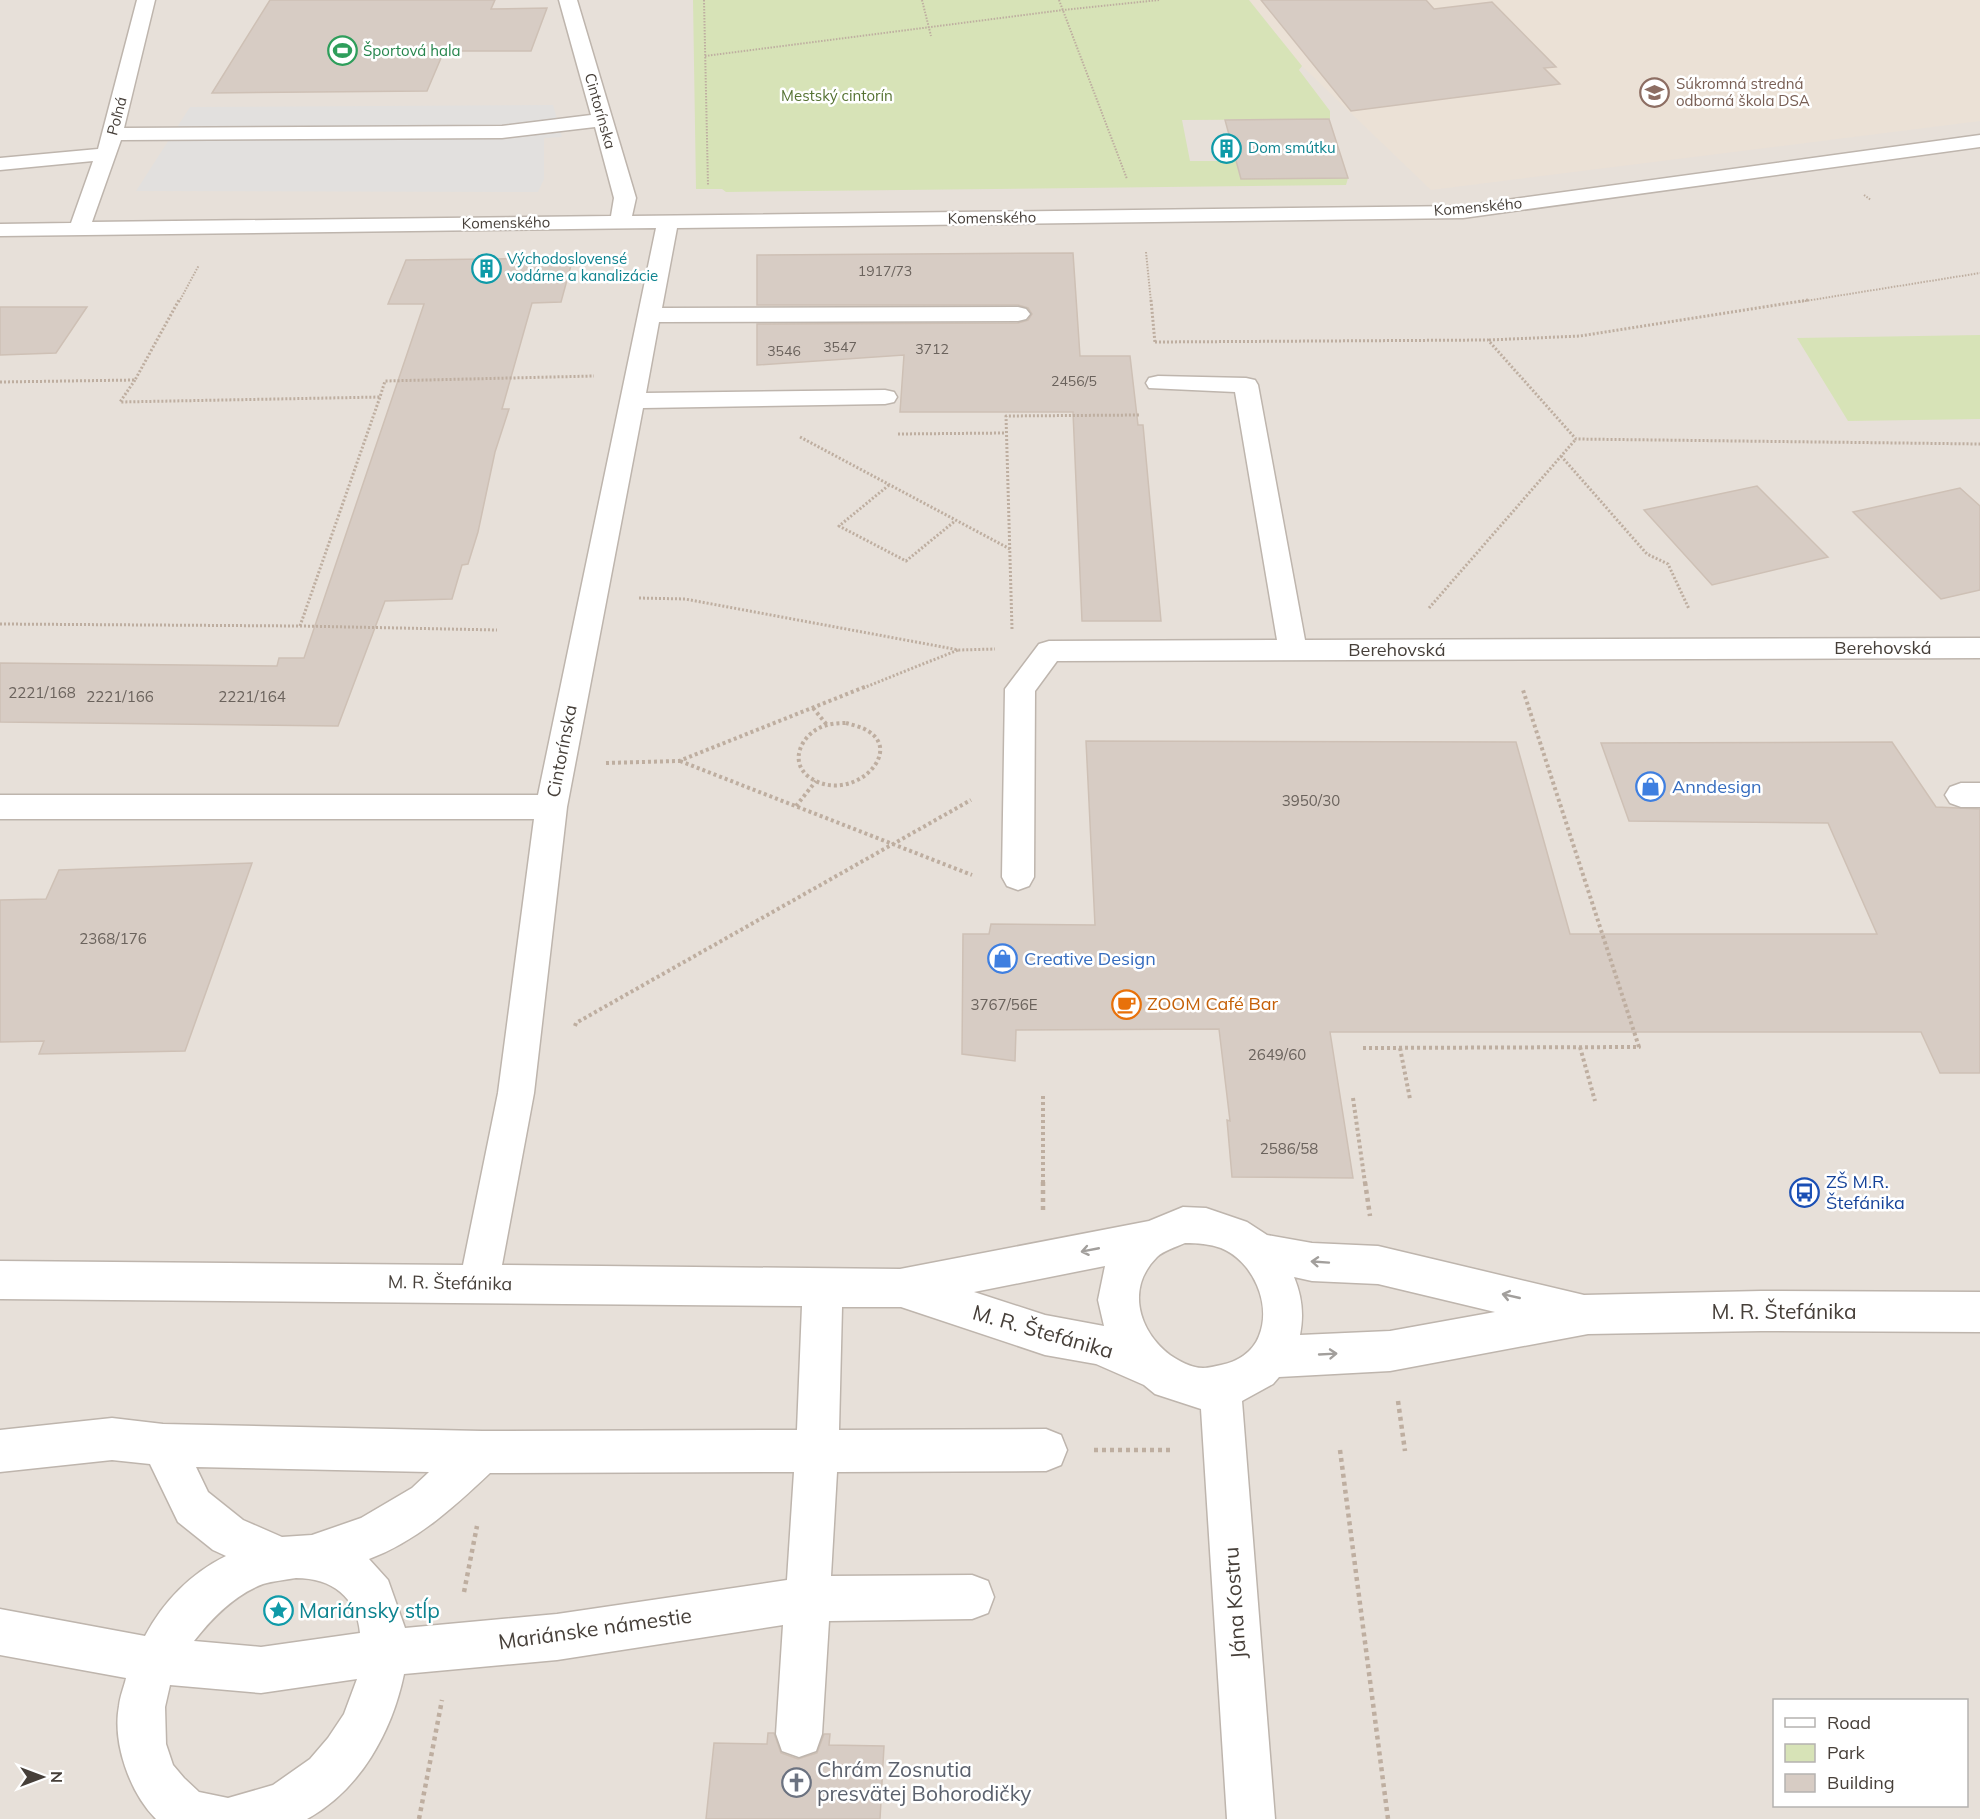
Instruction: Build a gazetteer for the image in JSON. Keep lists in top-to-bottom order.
{
  "streets": {
    "street": [
      "Cintorínska",
      "Poľná",
      "Komenského",
      "Berehovská",
      "M. R. Štefánika",
      "Jána Kostru",
      "Mariánske námestie"
    ]
  },
  "crossings": [
    ["Cintorínska", "Komenského"],
    ["Cintorínska", "M. R. Štefánika"],
    ["Poľná", "Komenského"],
    ["M. R. Štefánika", "Jána Kostru"]
  ],
  "parks": ["Mestský cintorín"],
  "places": {
    "sports": ["Športová hala"],
    "school or university": ["Súkromná stredná odborná škola DSA"],
    "building": ["Dom smútku", "Východoslovensé vodárne a kanalizácie"],
    "shop": ["Anndesign", "Creative Design"],
    "cafe": ["ZOOM Café Bar"],
    "bus stop": ["ZŠ M.R. Štefánika"],
    "place": ["Mariánsky stĺp"],
    "church": ["Chrám Zosnutia presvätej Bohorodičky"]
  },
  "house_numbers": [
    "1917/73",
    "3547",
    "3712",
    "3546",
    "2456/5",
    "2221/168",
    "2221/166",
    "2221/164",
    "3950/30",
    "2368/176",
    "3767/56E",
    "2649/60",
    "2586/58"
  ],
  "legend": ["Road", "Park", "Building"],
  "north": "right"
}
